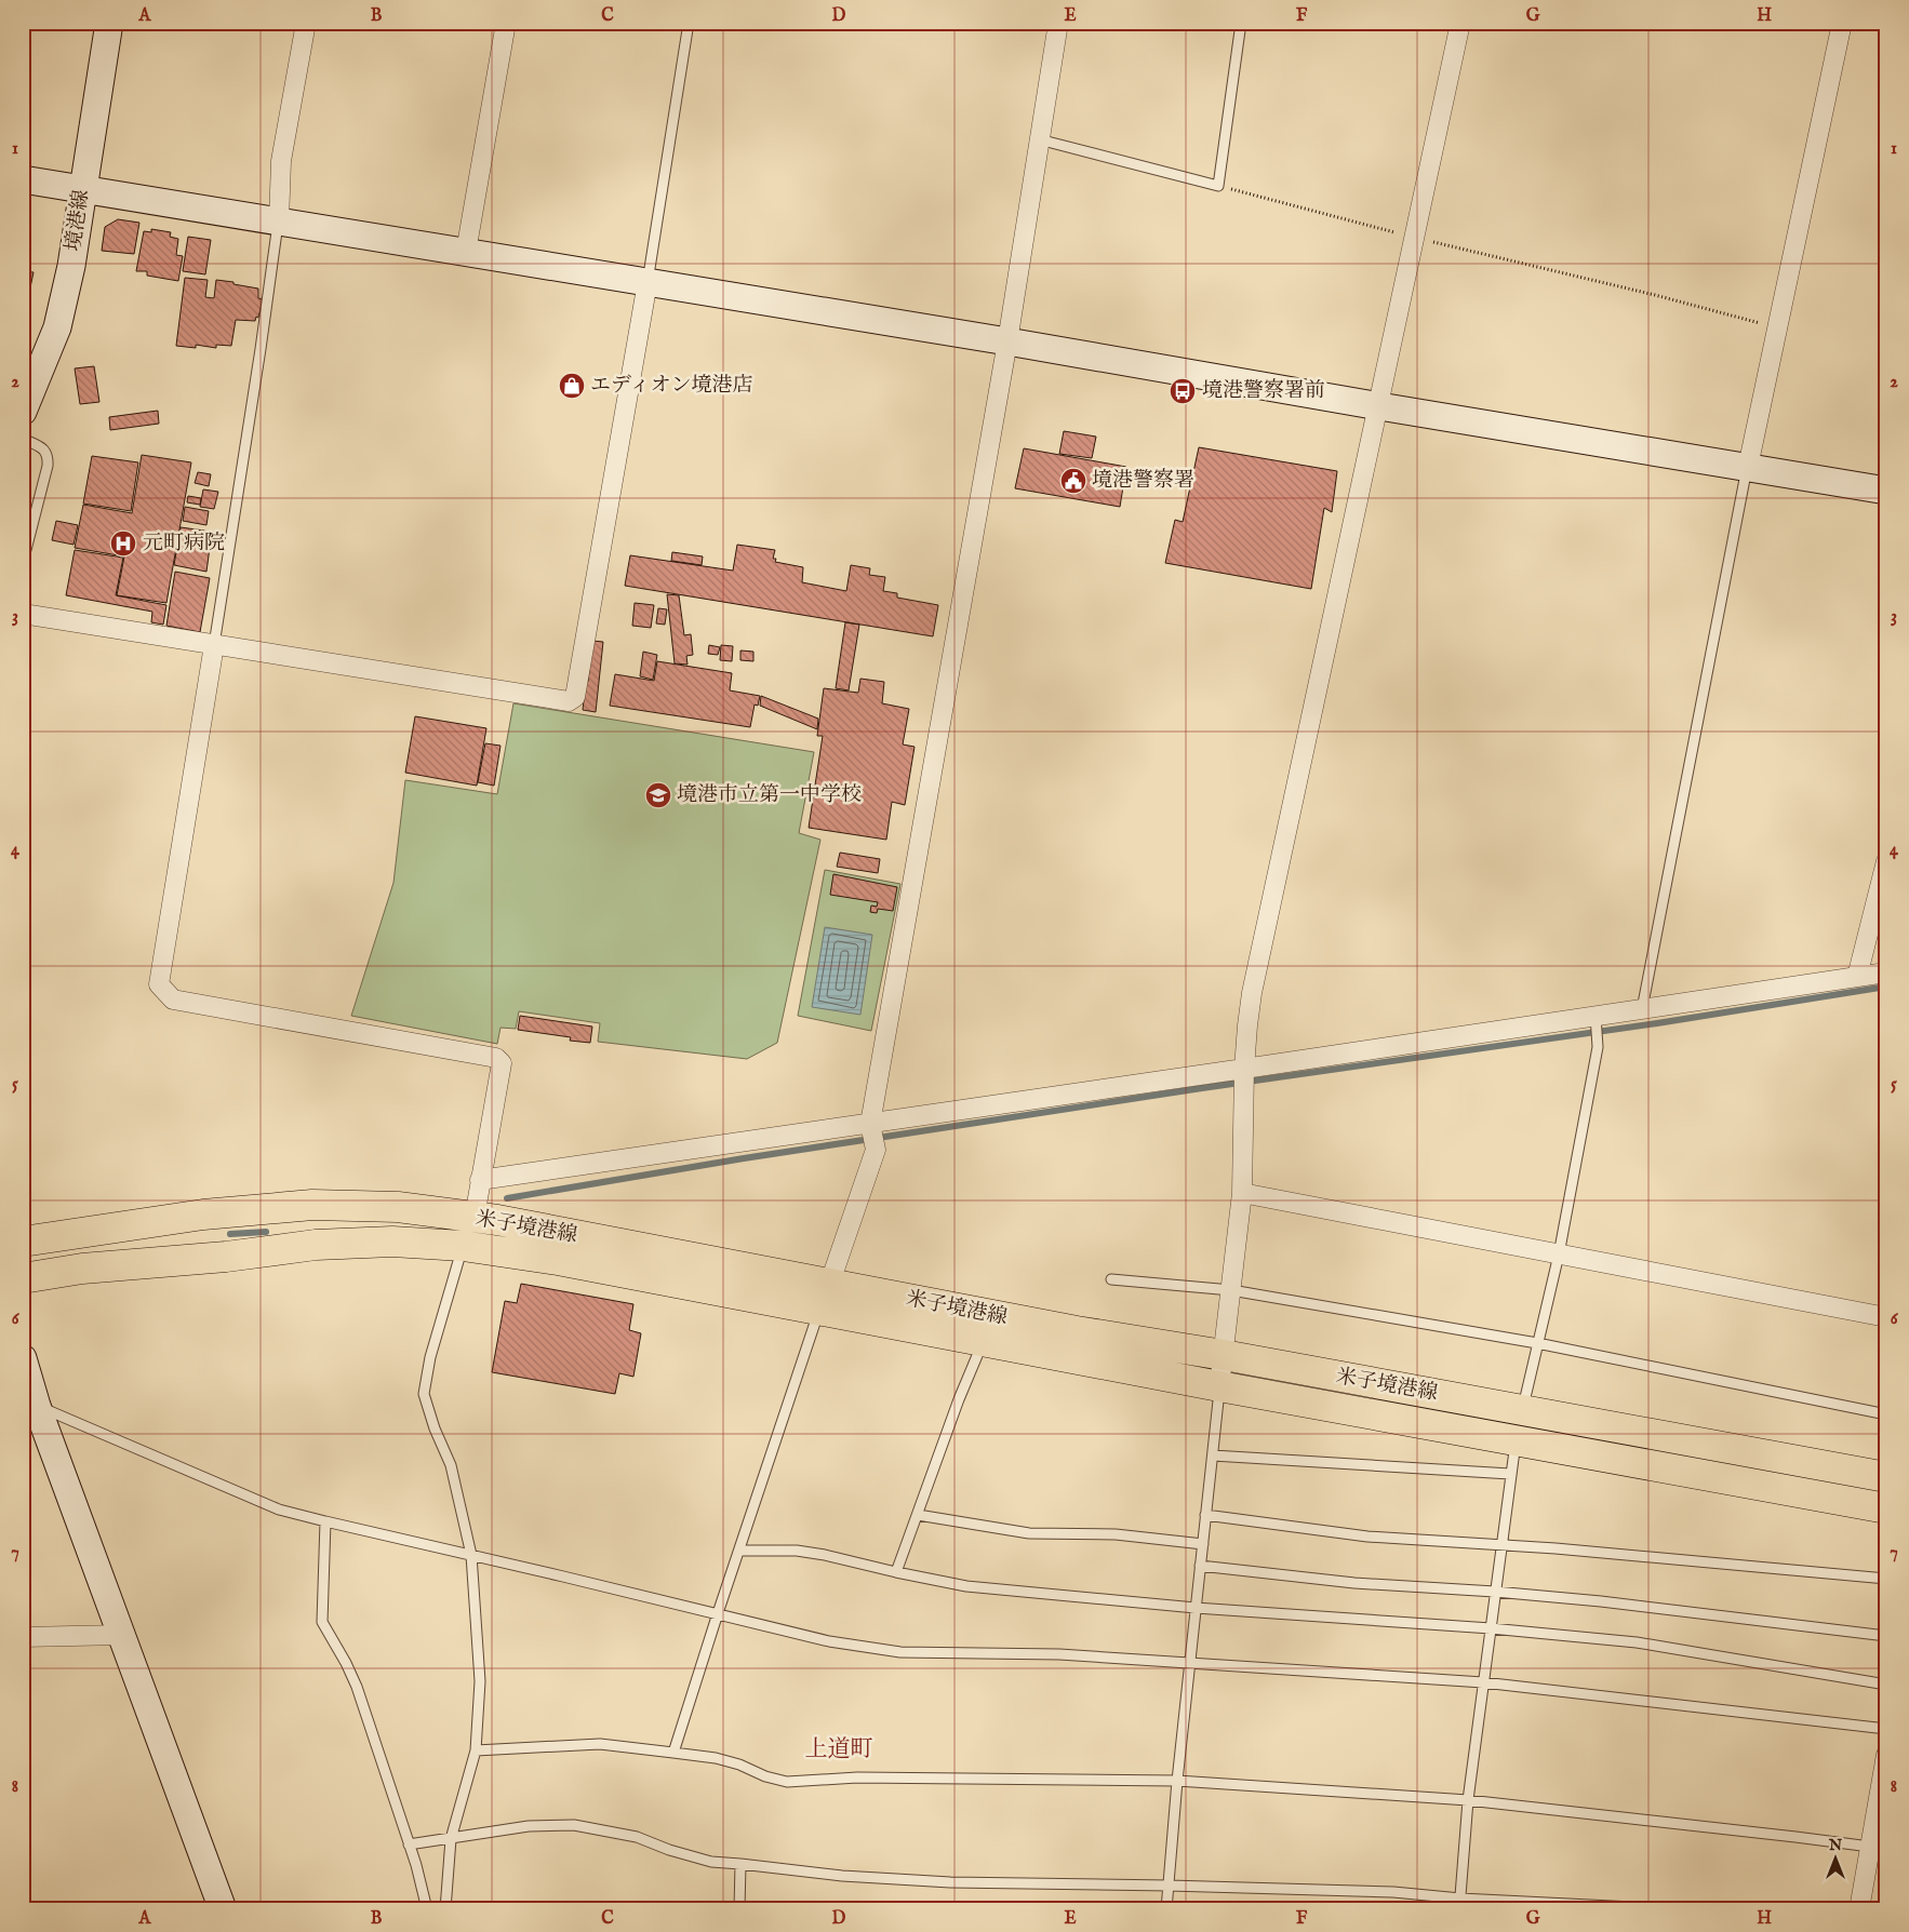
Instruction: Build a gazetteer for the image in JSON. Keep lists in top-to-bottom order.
{
  "streets": {
    "main road": ["米子境港線"],
    "street": ["境港線"]
  },
  "districts": ["上道町"],
  "places": {
    "shop": ["エディオン境港店"],
    "bus stop": ["境港警察署前"],
    "public building": ["境港警察署"],
    "hospital": ["元町病院"],
    "school or university": ["境港市立第一中学校"]
  },
  "north": "top",
  "grid": {
    "columns": [
      "A",
      "B",
      "C",
      "D",
      "E",
      "F",
      "G",
      "H"
    ],
    "rows": [
      "1",
      "2",
      "3",
      "4",
      "5",
      "6",
      "7",
      "8"
    ]
  }
}
